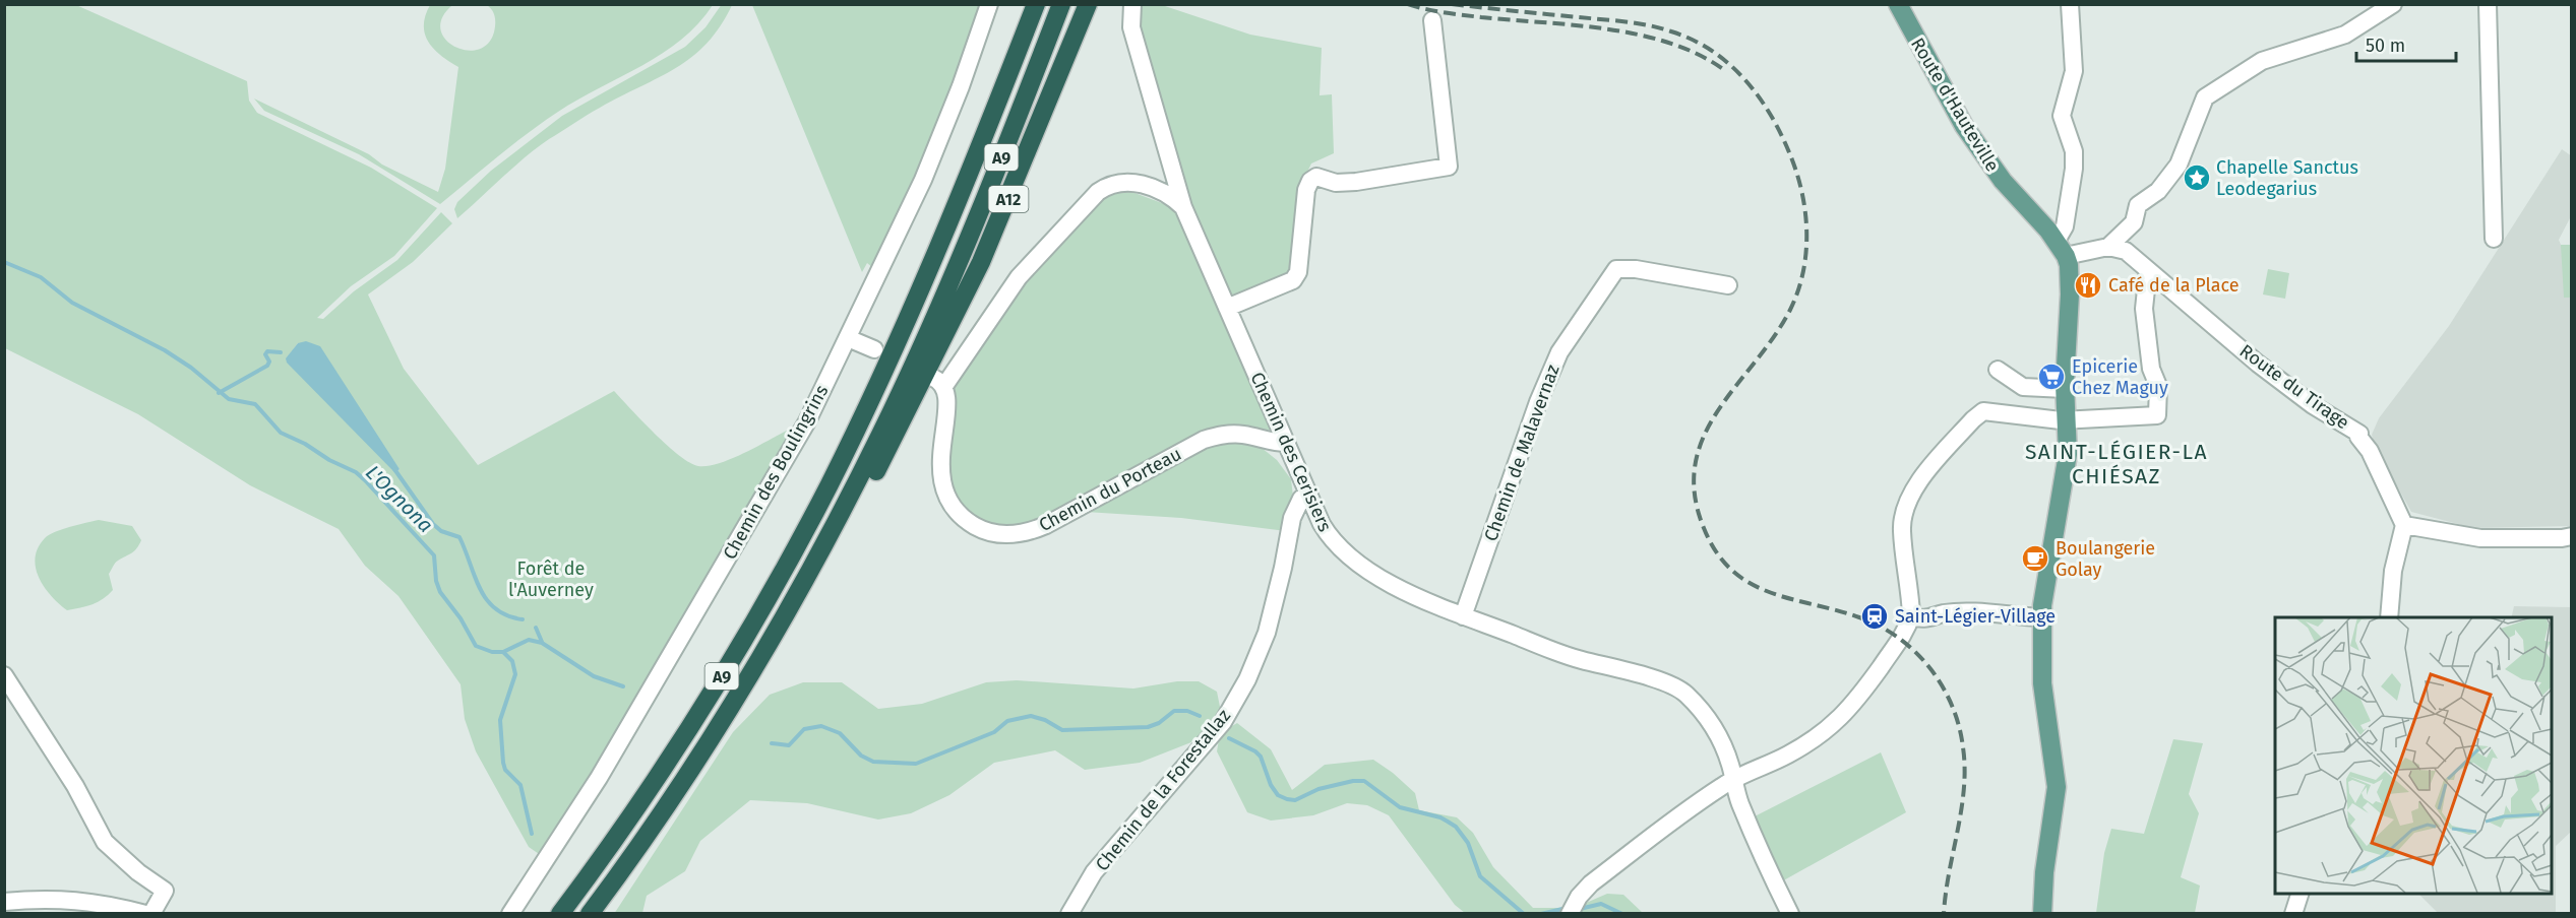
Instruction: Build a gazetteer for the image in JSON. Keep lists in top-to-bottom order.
{
  "streets": {
    "highway": ["A9", "A12"],
    "main road": ["Route d'Hauteville"],
    "street": [
      "Route du Tirage",
      "Chemin des Cerisiers",
      "Chemin de Malavernaz",
      "Chemin des Boulingrins",
      "Chemin du Porteau",
      "Chemin de la Forestallaz"
    ]
  },
  "crossings": [
    ["A9", "A12"],
    ["Chemin des Cerisiers", "Chemin de Malavernaz"],
    ["Chemin des Cerisiers", "Chemin du Porteau"],
    ["Chemin des Cerisiers", "Chemin de la Forestallaz"]
  ],
  "districts": ["SAINT-LÉGIER-LA CHIÉSAZ"],
  "water": ["L'Ognona"],
  "parks": ["Forêt de l'Auverney"],
  "places": {
    "place": ["Chapelle Sanctus Leodegarius"],
    "restaurant": ["Café de la Place"],
    "supermarket": ["Epicerie Chez Maguy"],
    "cafe": ["Boulangerie Golay"],
    "station": ["Saint-Légier-Village"]
  },
  "scale_bar": "50 m"
}
